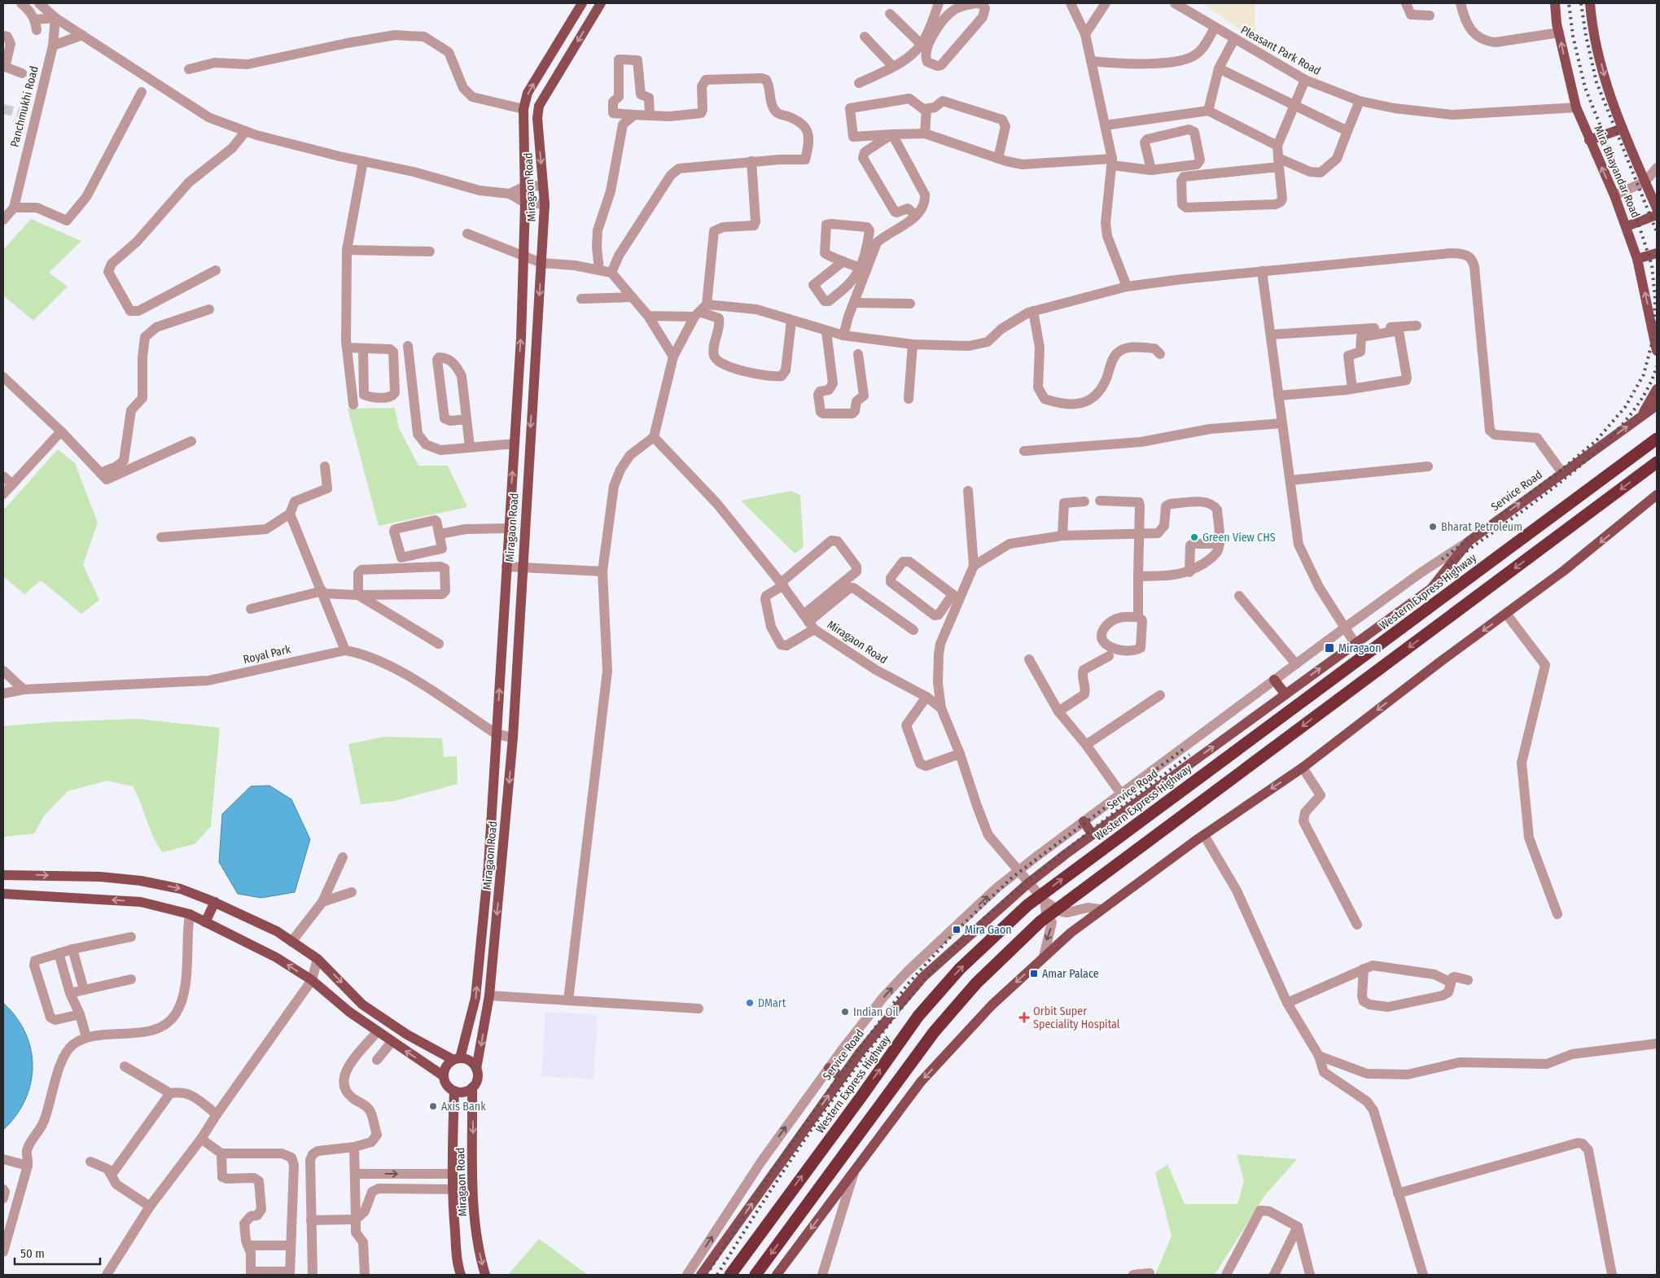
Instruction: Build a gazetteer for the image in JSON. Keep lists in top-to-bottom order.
{
  "streets": {
    "highway": ["Western Express Highway"],
    "main road": ["Mira Bhayandar Road", "Miragaon Road", "Service Road"],
    "street": ["Pleasant Park Road", "Panchmukhi Road", "Royal Park"]
  },
  "crossings": [
    ["Pleasant Park Road", "Mira Bhayandar Road"],
    ["Miragaon Road", "Service Road"],
    ["Miragaon Road", "Royal Park"]
  ],
  "places": {
    "other": [
      "Bharat Petroleum",
      "Green View CHS",
      "DMart",
      "Indian Oil",
      "Axis Bank"
    ],
    "transit": ["Miragaon", "Mira Gaon", "Amar Palace"],
    "health": ["Orbit Super Speciality Hospital"]
  },
  "scale_bar": "50 m"
}
